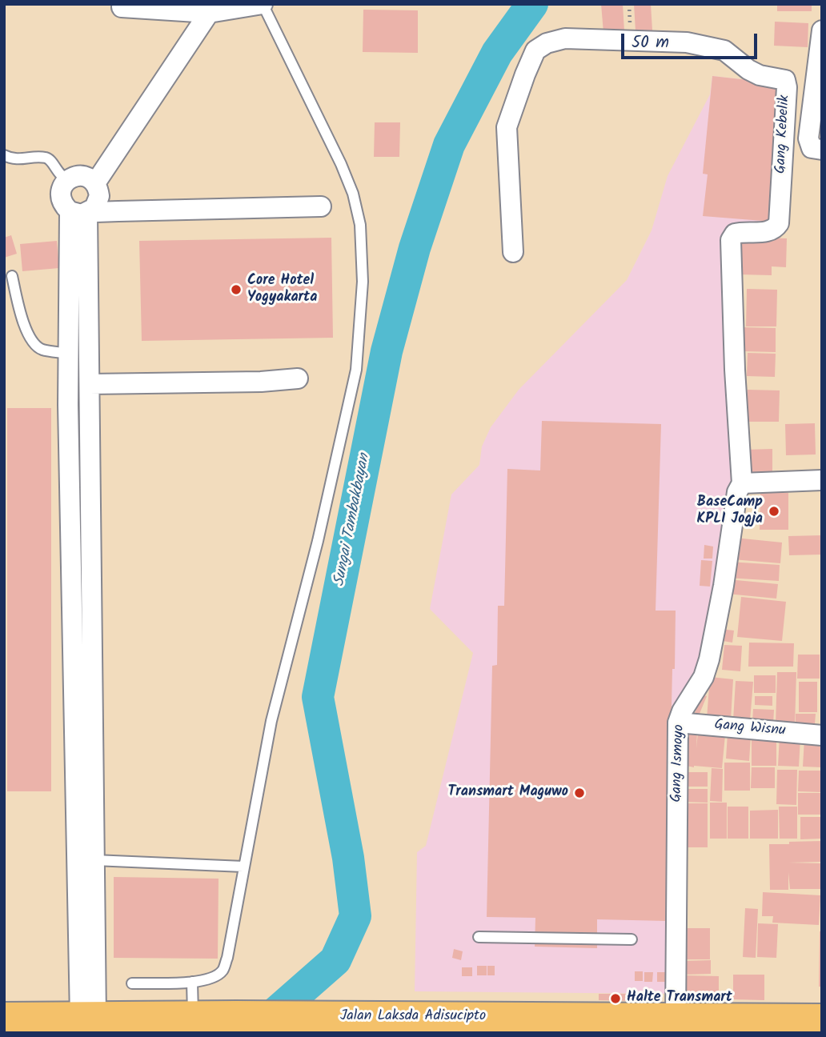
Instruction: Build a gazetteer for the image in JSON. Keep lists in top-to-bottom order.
{
  "streets": {
    "highway": ["Jalan Laksda Adisucipto"],
    "street": ["Gang Kebelik", "Gang Wisnu", "Gang Ismoyo"]
  },
  "crossings": [
    ["Gang Kebelik", "Gang Ismoyo"],
    ["Gang Wisnu", "Gang Ismoyo"],
    ["Gang Ismoyo", "Jalan Laksda Adisucipto"]
  ],
  "water": ["Sungai Tambakbayan"],
  "places": [
    "Core Hotel Yogyakarta",
    "BaseCamp KPLI Jogja",
    "Transmart Maguwo",
    "Halte Transmart"
  ],
  "scale_bar": "50 m"
}
